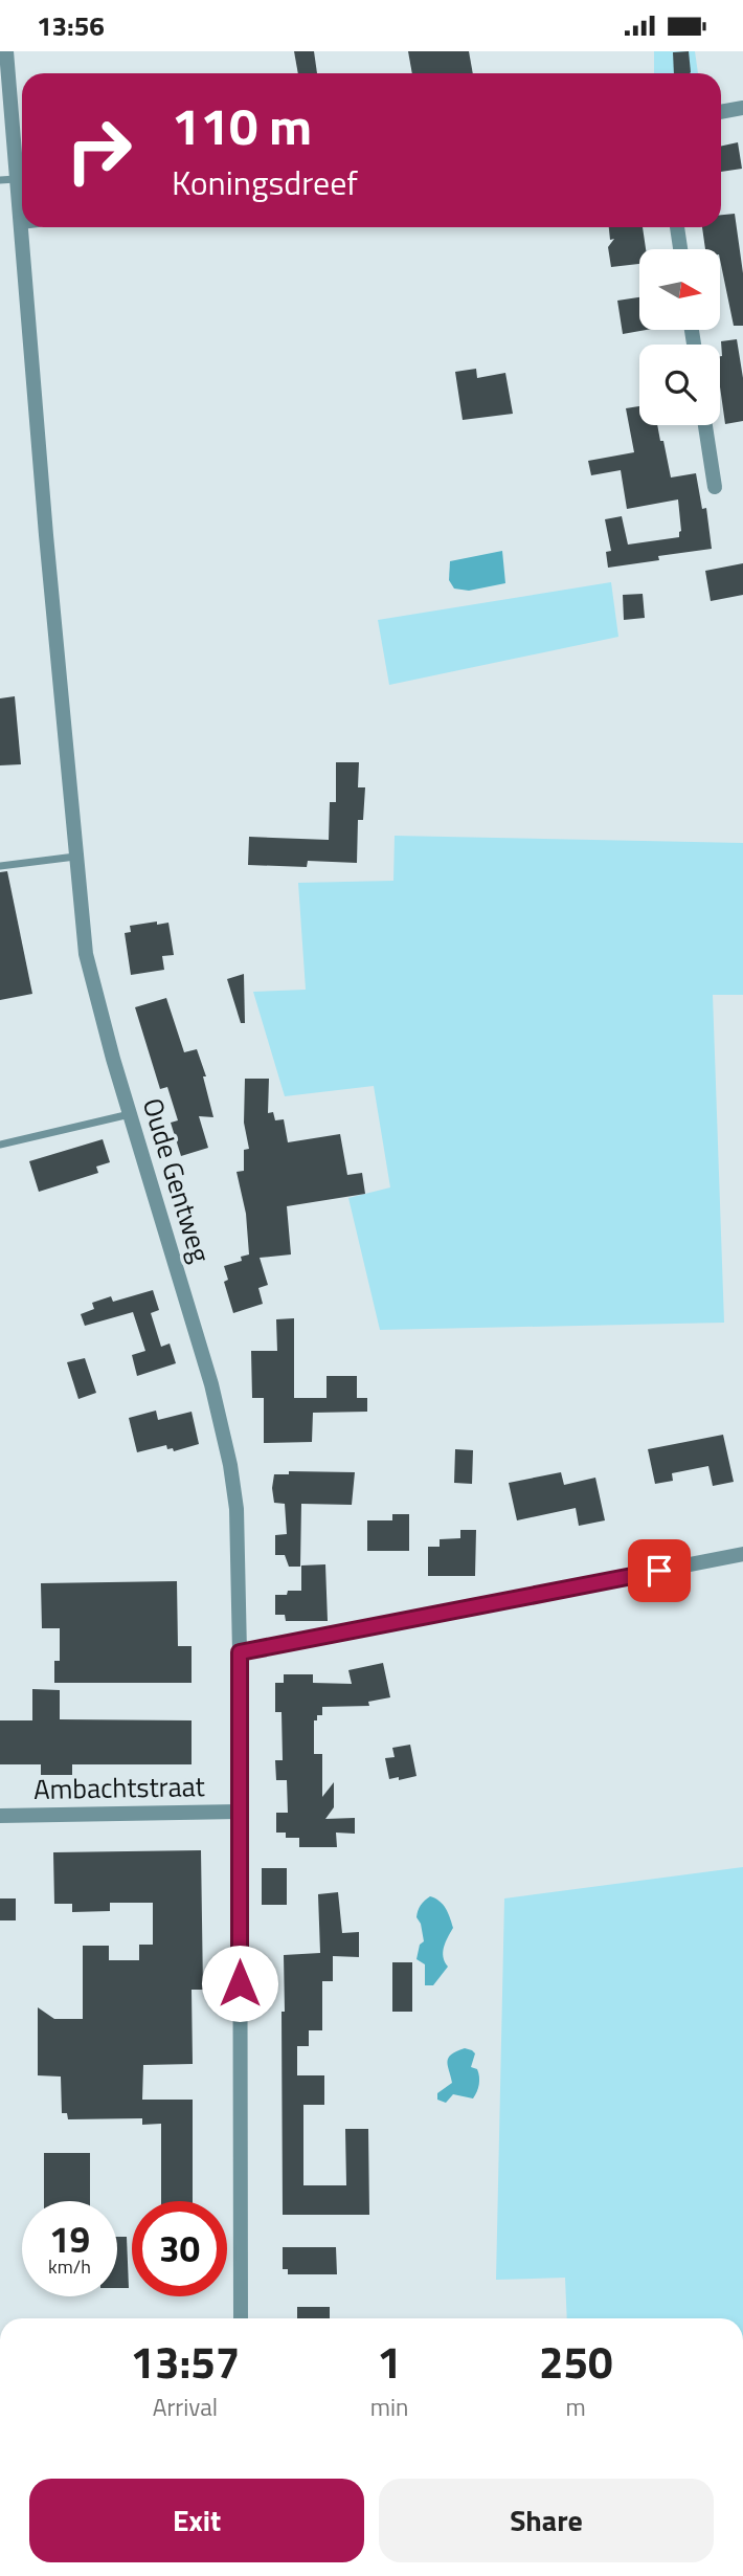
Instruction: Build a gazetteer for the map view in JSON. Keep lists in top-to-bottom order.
{
  "streets": {
    "street": ["Oude Gentweg", "Ambachtstraat"]
  },
  "crossings": [
    ["Oude Gentweg", "Ambachtstraat"]
  ],
  "north": "right",
  "page": {
    "status": "13:56",
    "turn": ["110 m", "Koningsdreef"],
    "speed": "19 km/h",
    "limit": "30",
    "eta": [
      "13:57",
      "Arrival",
      "1",
      "min",
      "250",
      "m"
    ],
    "buttons": ["Exit", "Share"]
  }
}
